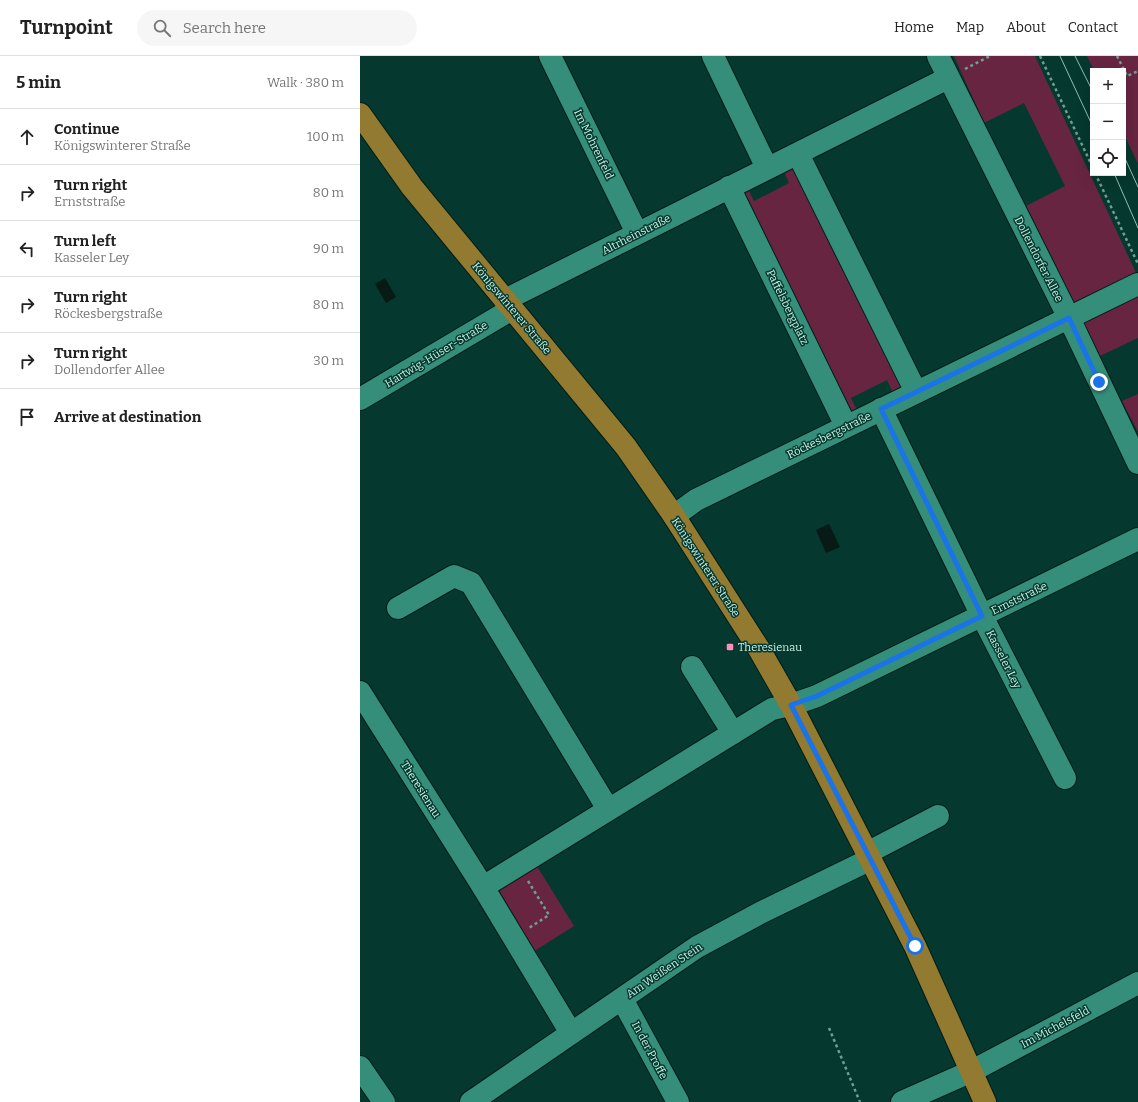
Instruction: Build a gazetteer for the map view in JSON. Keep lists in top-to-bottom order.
{
  "streets": {
    "main road": ["Königswinterer Straße"],
    "street": [
      "Im Mohrenfeld",
      "Altrheinstraße",
      "Dollendorfer Allee",
      "Paffelsbergplatz",
      "Hartwig-Hüser-Straße",
      "Röckesbergstraße",
      "Ernststraße",
      "Kasseler Ley",
      "Theresienau",
      "Am Weißen Stein",
      "Im Michelsfeld",
      "In der Proffe"
    ]
  },
  "crossings": [
    ["Im Mohrenfeld", "Altrheinstraße"],
    ["Altrheinstraße", "Dollendorfer Allee"],
    ["Altrheinstraße", "Paffelsbergplatz"],
    ["Altrheinstraße", "Königswinterer Straße"],
    ["Altrheinstraße", "Hartwig-Hüser-Straße"],
    ["Dollendorfer Allee", "Röckesbergstraße"],
    ["Paffelsbergplatz", "Röckesbergstraße"],
    ["Königswinterer Straße", "Hartwig-Hüser-Straße"],
    ["Königswinterer Straße", "Röckesbergstraße"],
    ["Königswinterer Straße", "Ernststraße"],
    ["Königswinterer Straße", "Am Weißen Stein"],
    ["Königswinterer Straße", "Im Michelsfeld"],
    ["Röckesbergstraße", "Kasseler Ley"],
    ["Ernststraße", "Kasseler Ley"],
    ["Theresienau", "Am Weißen Stein"],
    ["Am Weißen Stein", "In der Proffe"]
  ],
  "places": {
    "transit": ["Theresienau"]
  },
  "page": {
    "header": "Turnpoint",
    "search": "Search here",
    "nav": [
      "Home",
      "Map",
      "About",
      "Contact"
    ],
    "heading": ["5 min", "Walk · 380 m"],
    "map_buttons": ["+", "−"],
    "list": [
      ["Continue", "Königswinterer Straße", "100 m"],
      ["Turn right", "Ernststraße", "80 m"],
      ["Turn left", "Kasseler Ley", "90 m"],
      ["Turn right", "Röckesbergstraße", "80 m"],
      ["Turn right", "Dollendorfer Allee", "30 m"],
      "Arrive at destination"
    ]
  }
}
